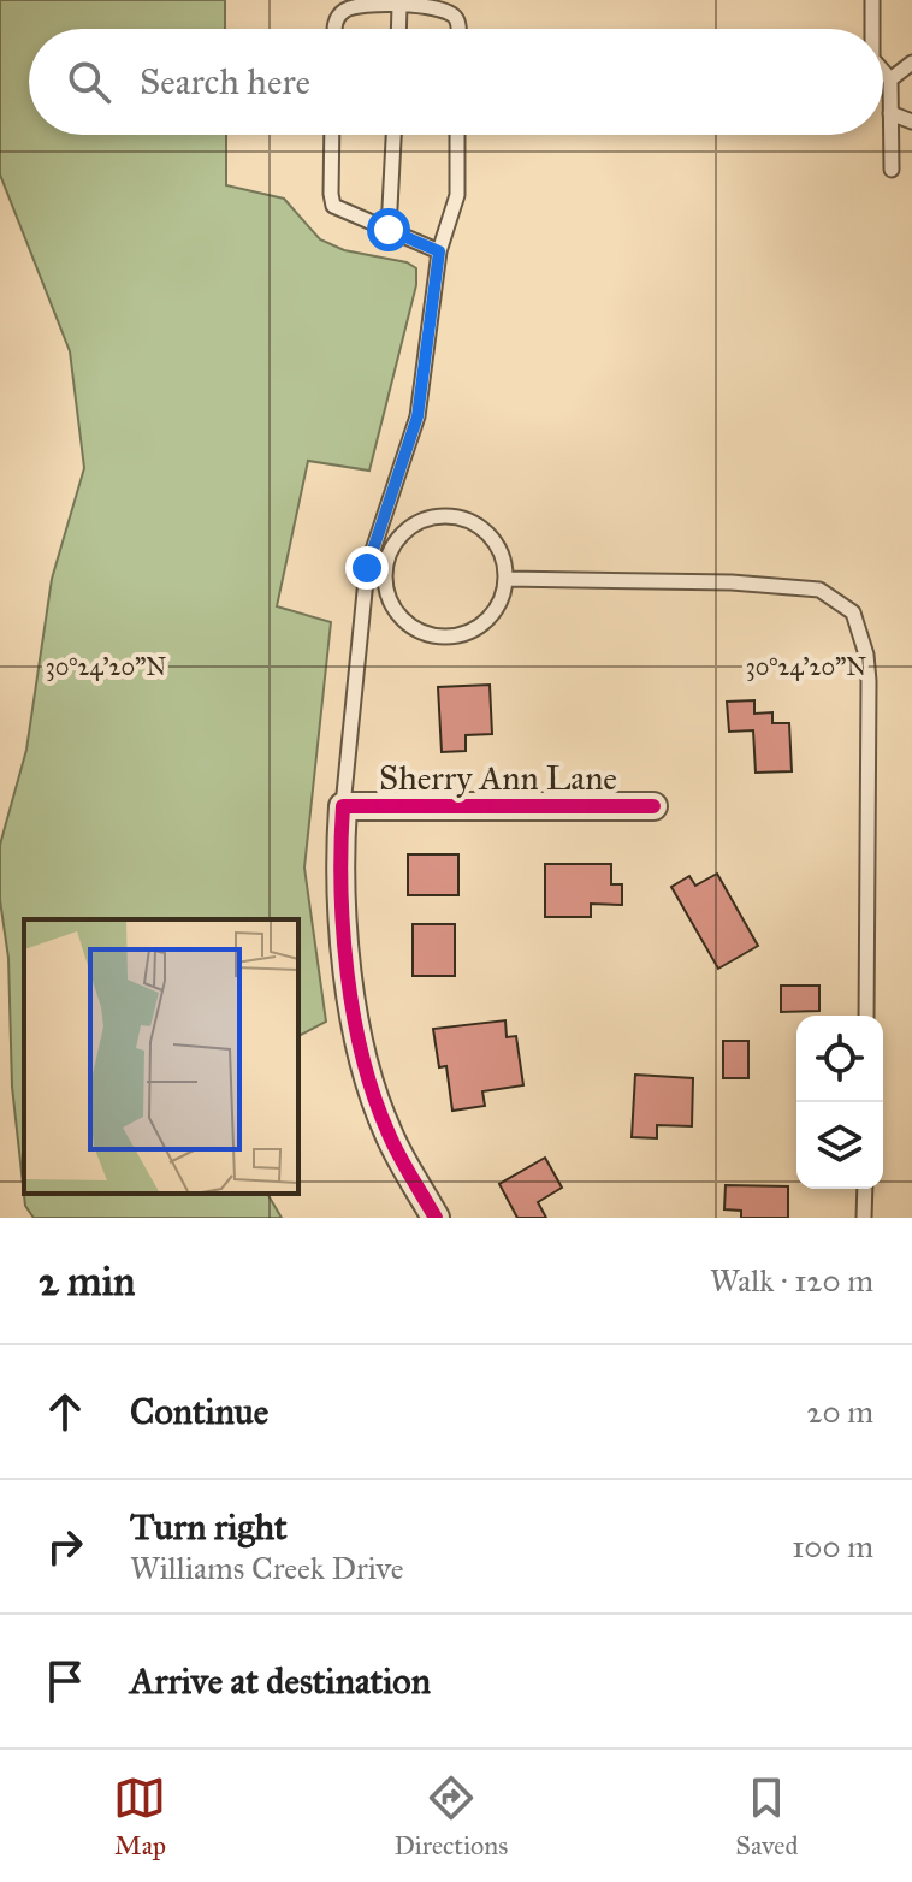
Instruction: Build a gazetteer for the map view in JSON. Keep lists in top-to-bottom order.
{
  "streets": {
    "street": ["Sherry Ann Lane"]
  },
  "page": {
    "search": "Search here",
    "heading": ["2 min", "Walk · 120 m"],
    "list": [
      ["Continue", "20 m"],
      ["Turn right", "Williams Creek Drive", "100 m"],
      "Arrive at destination"
    ],
    "nav": ["Map", "Directions", "Saved"]
  },
  "coordinates": ["30°24'20\"N"]
}
